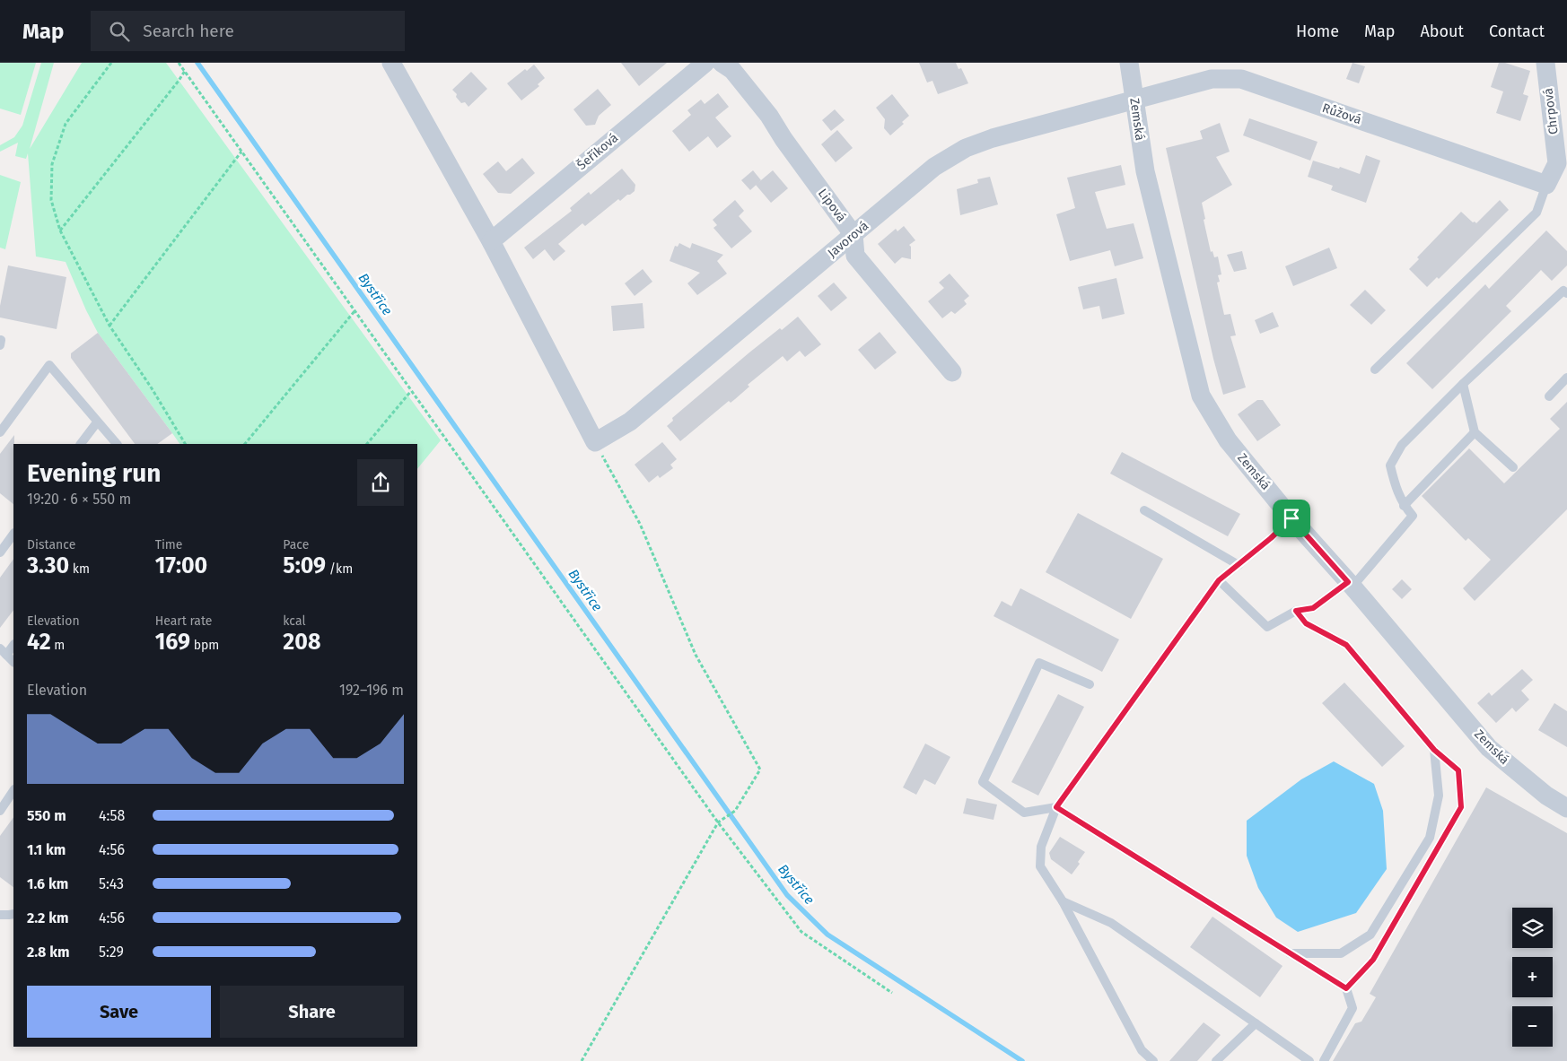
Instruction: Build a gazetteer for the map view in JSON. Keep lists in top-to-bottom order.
{
  "streets": {
    "street": [
      "Chrpová",
      "Růžová",
      "Zemská",
      "Šeříková",
      "Lipová",
      "Javorová"
    ]
  },
  "crossings": [
    ["Chrpová", "Růžová"],
    ["Růžová", "Zemská"],
    ["Růžová", "Javorová"],
    ["Zemská", "Javorová"],
    ["Lipová", "Javorová"]
  ],
  "water": ["Bystřice"],
  "page": {
    "header": "Map",
    "search": "Search here",
    "nav": [
      "Home",
      "Map",
      "About",
      "Contact"
    ],
    "heading": ["Evening run", "19:20 · 6 × 550 m"],
    "stats": [
      ["Distance", "3.30 km"],
      ["Time", "17:00"],
      ["Pace", "5:09 /km"],
      ["Elevation", "42 m"],
      ["Heart rate", "169 bpm"],
      ["kcal", "208"]
    ],
    "chart": ["Elevation", "192–196 m"],
    "list": [
      {
        "name": "550 m",
        "note": "4:58"
      },
      {
        "name": "1.1 km",
        "note": "4:56"
      },
      {
        "name": "1.6 km",
        "note": "5:43"
      },
      {
        "name": "2.2 km",
        "note": "4:56"
      },
      {
        "name": "2.8 km",
        "note": "5:29"
      }
    ],
    "map_buttons": ["+", "−"],
    "buttons": ["Save", "Share"]
  }
}
